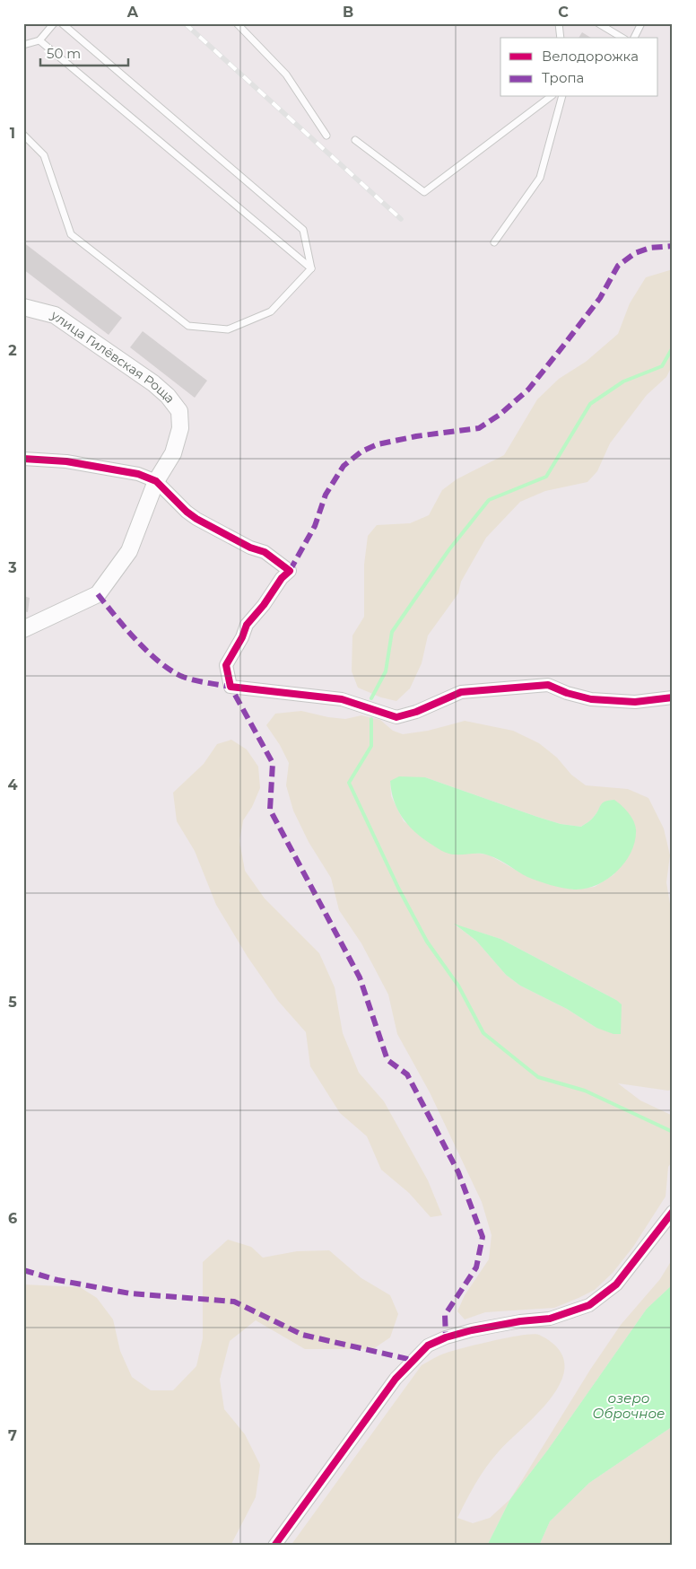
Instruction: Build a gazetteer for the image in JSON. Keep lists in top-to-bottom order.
{
  "streets": {
    "street": ["улица Гилёвская Роща"]
  },
  "water": ["озеро Оброчное"],
  "legend": ["Велодорожка", "Тропа"],
  "scale_bar": "50 m",
  "grid": {
    "columns": ["A", "B", "C"],
    "rows": [
      "1",
      "2",
      "3",
      "4",
      "5",
      "6",
      "7"
    ]
  }
}
